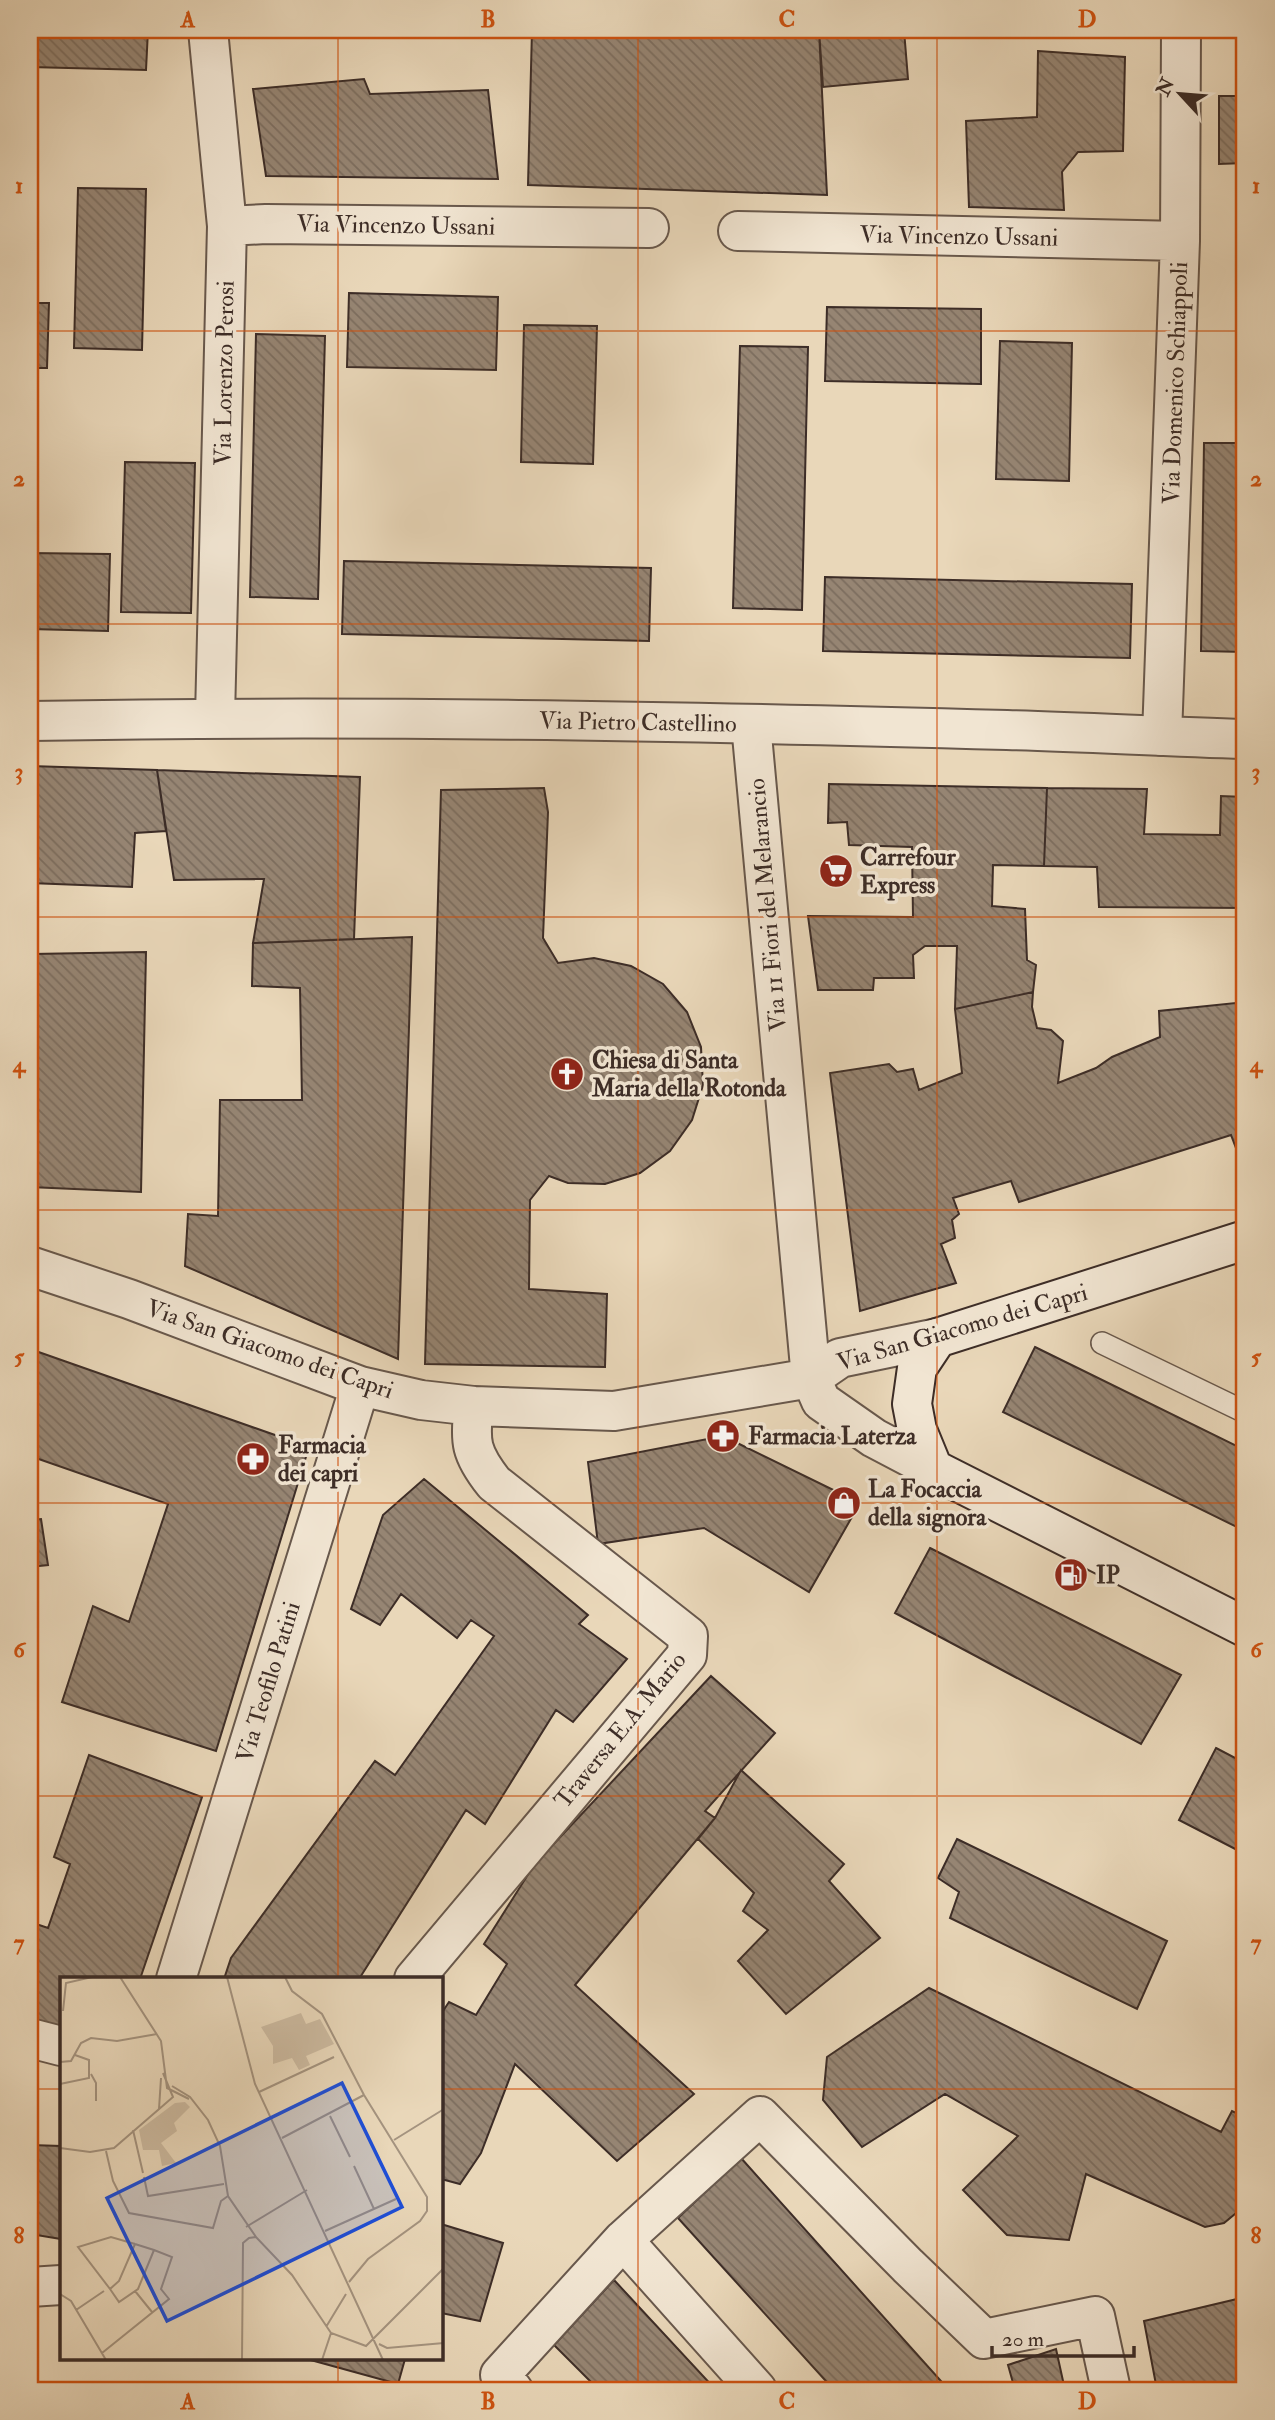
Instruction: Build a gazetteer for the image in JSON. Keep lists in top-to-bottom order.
{
  "streets": {
    "street": [
      "Via Vincenzo Ussani",
      "Via Lorenzo Perosi",
      "Via Domenico Schiappoli",
      "Via Pietro Castellino",
      "Via 11 Fiori del Melarancio",
      "Via San Giacomo dei Capri",
      "Via Teofilo Patini",
      "Traversa E.A. Mario"
    ]
  },
  "crossings": [
    ["Via Vincenzo Ussani", "Via Lorenzo Perosi"],
    ["Via Vincenzo Ussani", "Via Domenico Schiappoli"],
    ["Via Lorenzo Perosi", "Via Pietro Castellino"],
    ["Via Domenico Schiappoli", "Via Pietro Castellino"],
    ["Via Pietro Castellino", "Via 11 Fiori del Melarancio"],
    ["Via 11 Fiori del Melarancio", "Via San Giacomo dei Capri"],
    ["Via San Giacomo dei Capri", "Via Teofilo Patini"],
    ["Via San Giacomo dei Capri", "Traversa E.A. Mario"]
  ],
  "places": {
    "supermarket": ["Carrefour Express"],
    "church": ["Chiesa di Santa Maria della Rotonda"],
    "pharmacy": ["Farmacia Laterza", "Farmacia dei capri"],
    "shop": ["La Focaccia della signora"],
    "fuel station": ["IP"]
  },
  "scale_bar": "20 m",
  "north": "top left",
  "grid": {
    "columns": [
      "A",
      "B",
      "C",
      "D"
    ],
    "rows": [
      "1",
      "2",
      "3",
      "4",
      "5",
      "6",
      "7",
      "8"
    ]
  }
}
